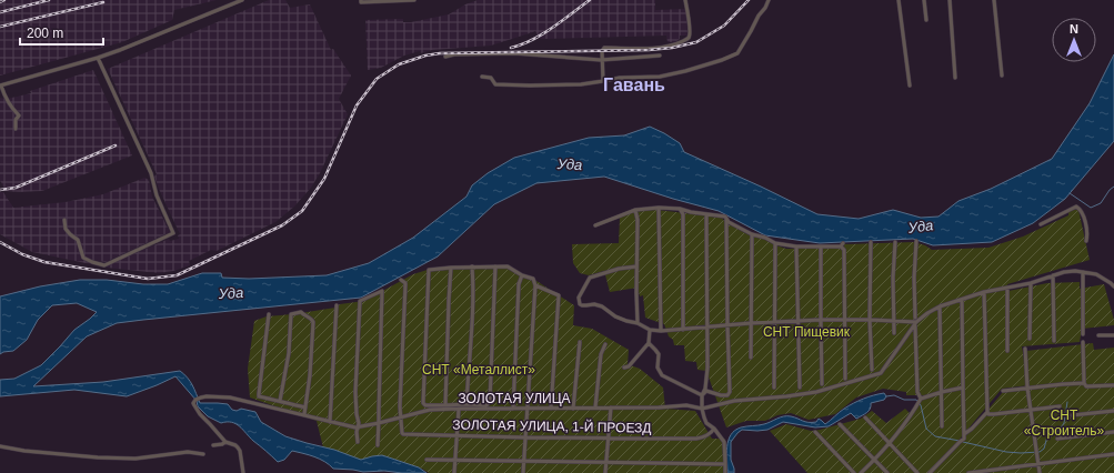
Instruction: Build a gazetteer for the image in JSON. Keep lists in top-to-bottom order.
{
  "streets": {
    "street": ["ЗОЛОТАЯ УЛИЦА", "ЗОЛОТАЯ УЛИЦА, 1-Й ПРОЕЗД"]
  },
  "crossings": [
    ["ЗОЛОТАЯ УЛИЦА", "ЗОЛОТАЯ УЛИЦА, 1-Й ПРОЕЗД"]
  ],
  "districts": ["Гавань"],
  "water": ["Уда"],
  "parks": ["СНТ Пищевик", "СНТ «Металлист»", "СНТ «Строитель»"],
  "scale_bar": "200 m",
  "north": "top"
}
